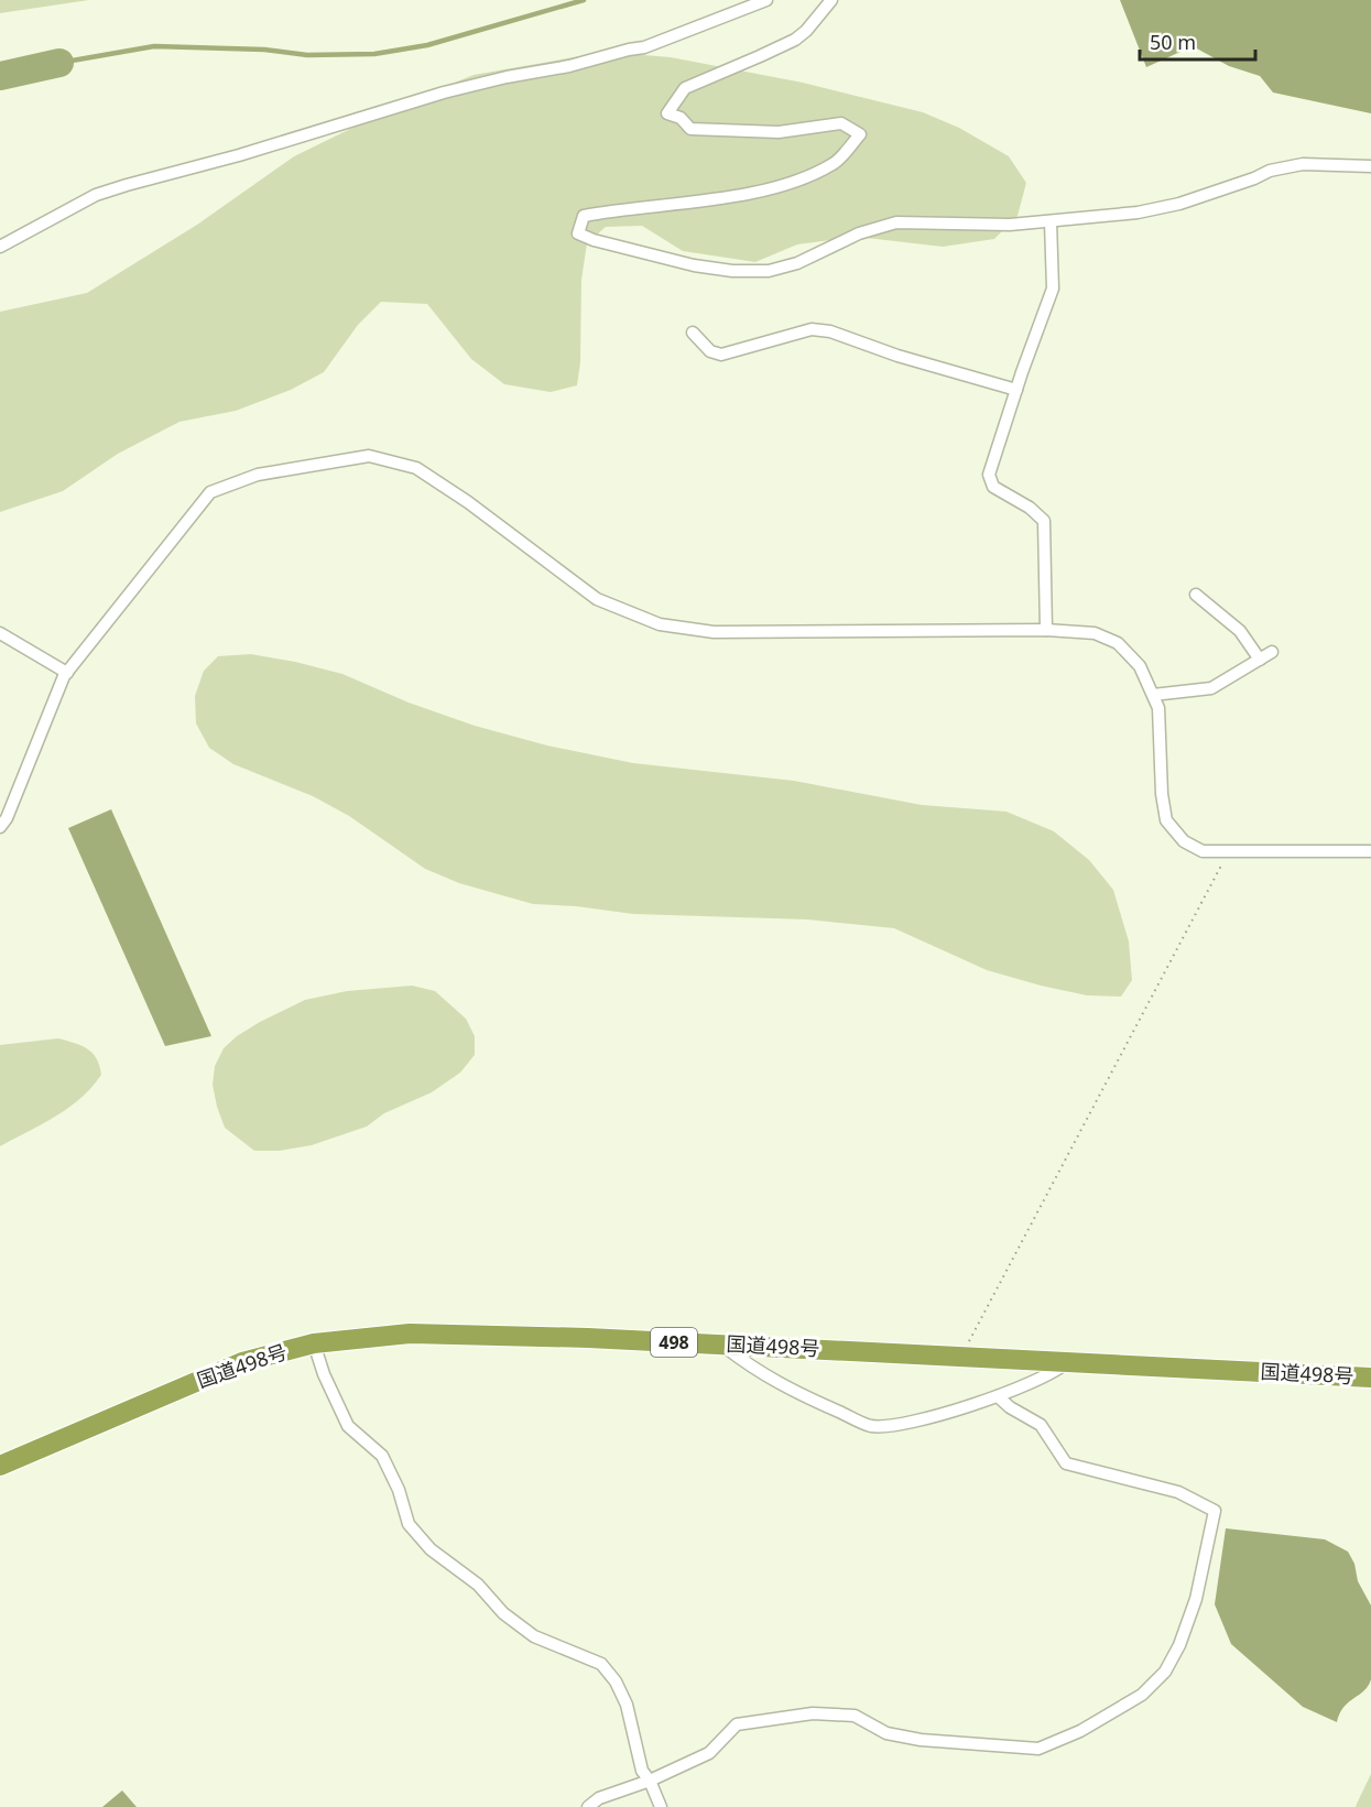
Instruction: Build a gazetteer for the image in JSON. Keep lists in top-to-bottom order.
{
  "streets": {
    "highway": ["498", "国道498号"]
  },
  "scale_bar": "50 m"
}
